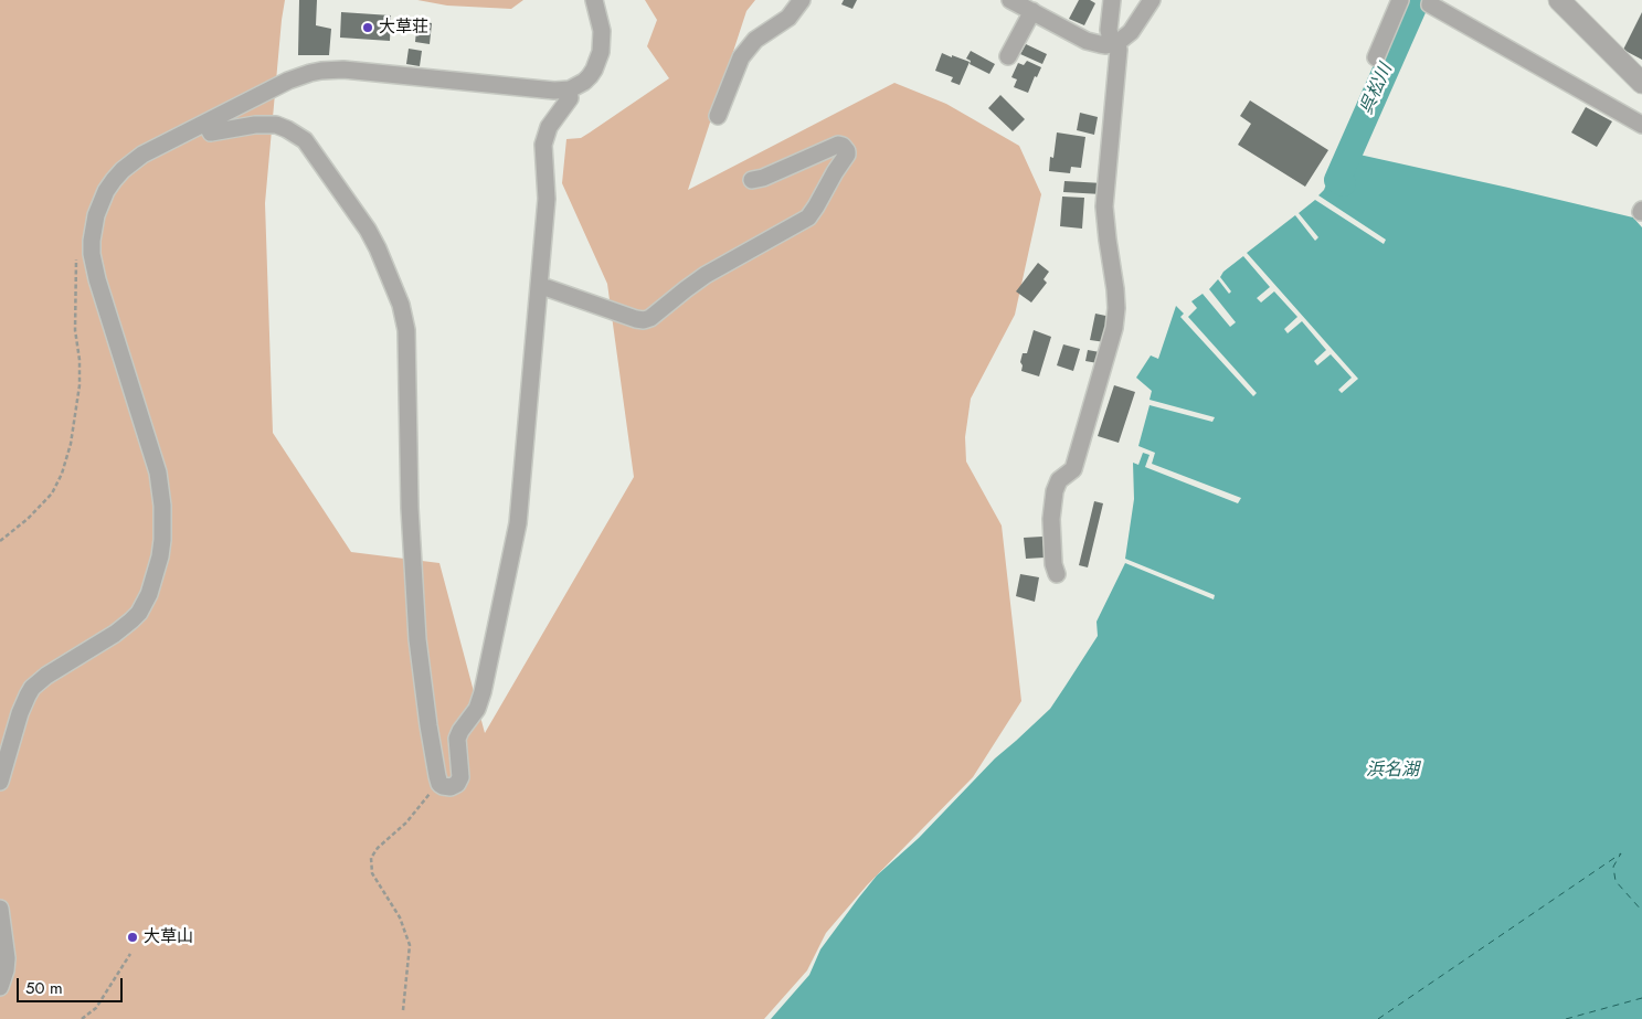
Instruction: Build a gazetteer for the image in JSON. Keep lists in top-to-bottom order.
{
  "water": ["呉松川", "浜名湖"],
  "places": ["大草荘", "大草山"],
  "scale_bar": "50 m"
}
